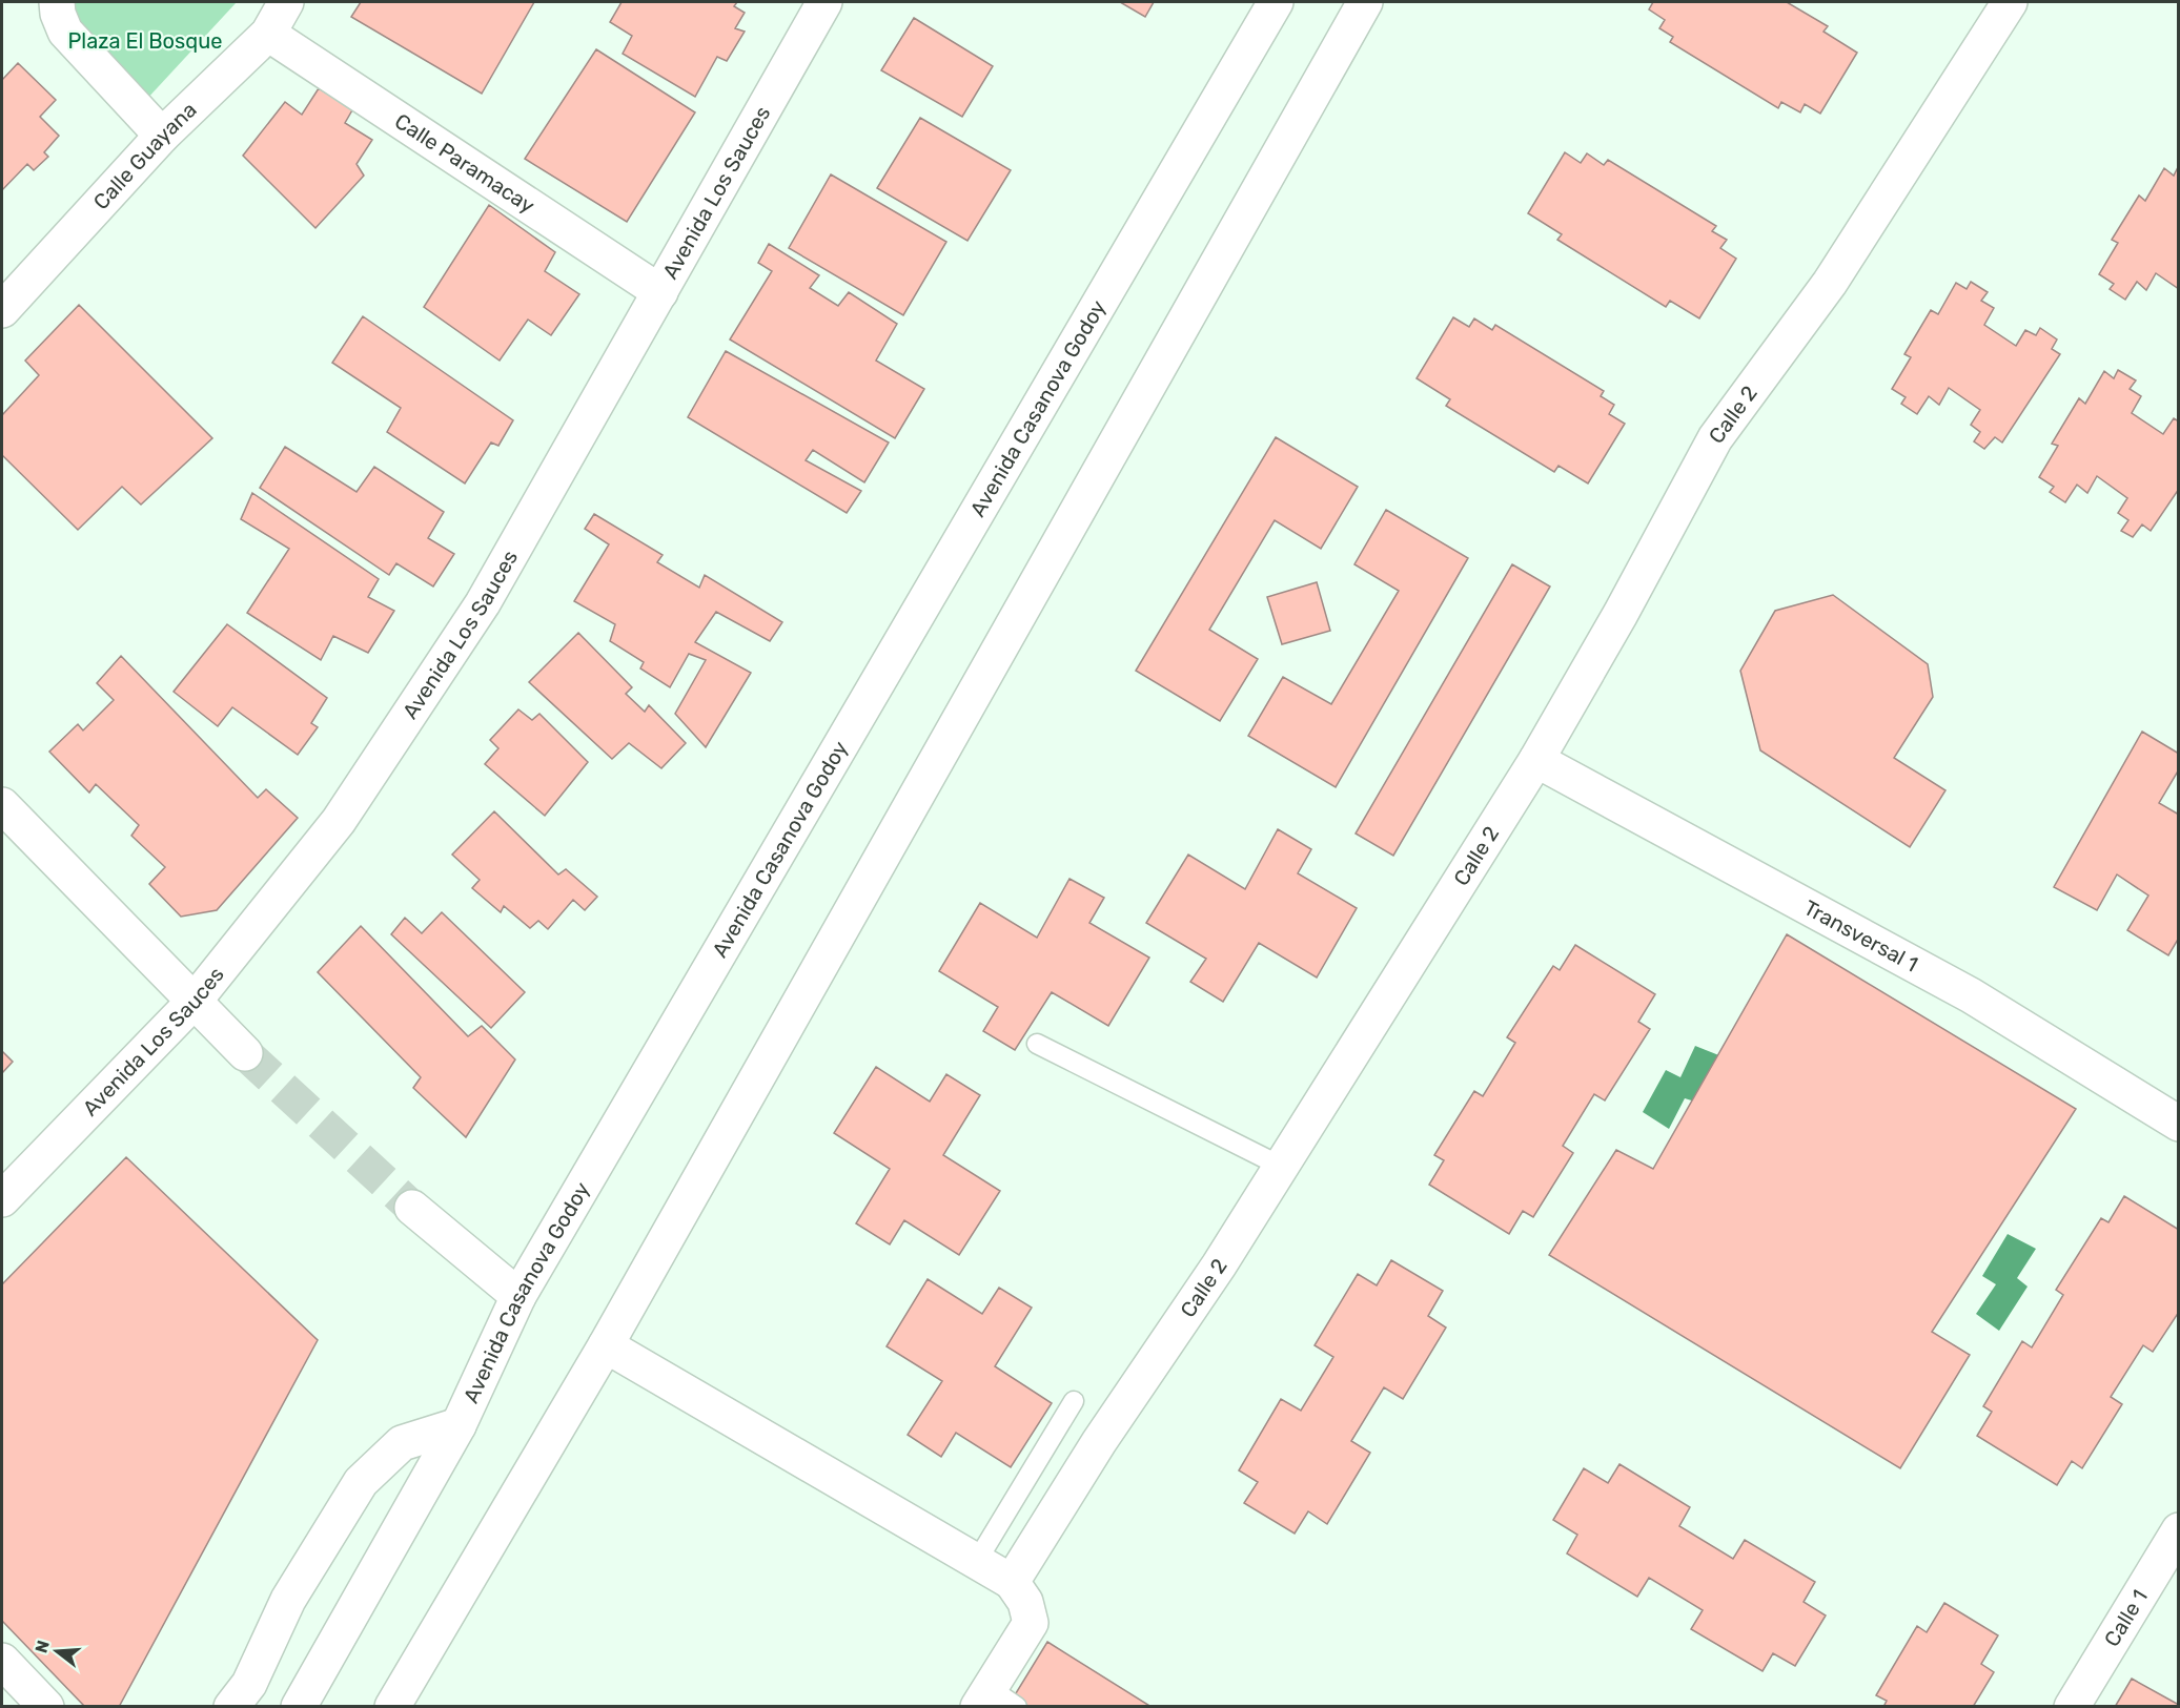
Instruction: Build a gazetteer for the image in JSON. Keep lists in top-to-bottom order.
{
  "streets": {
    "street": [
      "Calle Guayana",
      "Calle Paramacay",
      "Avenida Los Sauces",
      "Avenida Casanova Godoy",
      "Calle 2",
      "Transversal 1",
      "Calle 1"
    ]
  },
  "crossings": [
    ["Calle Guayana", "Calle Paramacay"],
    ["Calle Paramacay", "Avenida Los Sauces"],
    ["Calle 2", "Transversal 1"]
  ],
  "parks": ["Plaza El Bosque"],
  "north": "left"
}
